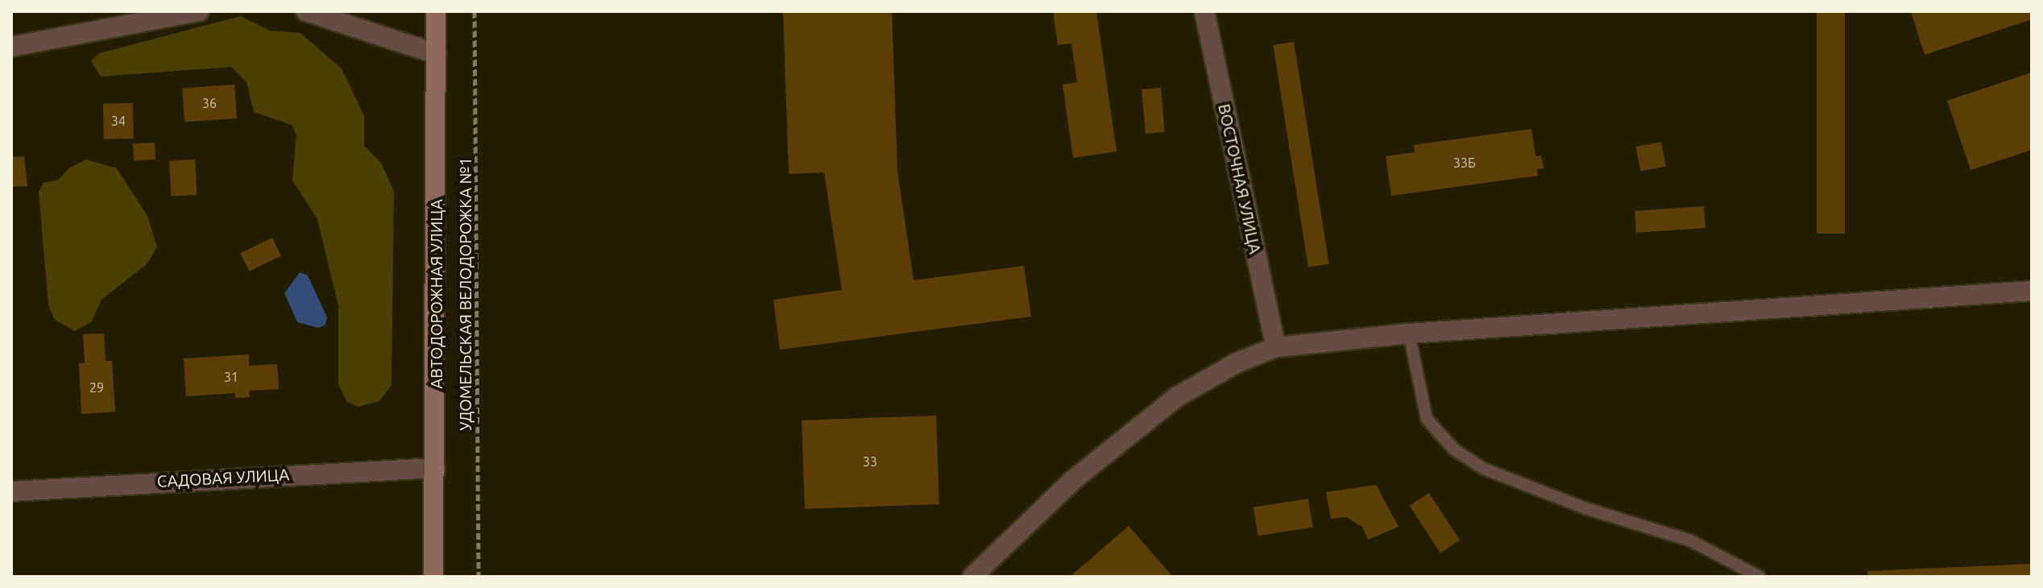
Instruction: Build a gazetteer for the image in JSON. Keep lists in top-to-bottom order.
{
  "streets": {
    "main road": ["АВТОДОРОЖНАЯ УЛИЦА"],
    "street": ["ВОСТОЧНАЯ УЛИЦА", "САДОВАЯ УЛИЦА"],
    "path": ["УДОМЕЛЬСКАЯ ВЕЛОДОРОЖКА №1"]
  },
  "crossings": [
    ["АВТОДОРОЖНАЯ УЛИЦА", "САДОВАЯ УЛИЦА"]
  ],
  "house_numbers": [
    "36",
    "34",
    "33Б",
    "31",
    "29",
    "33"
  ]
}
